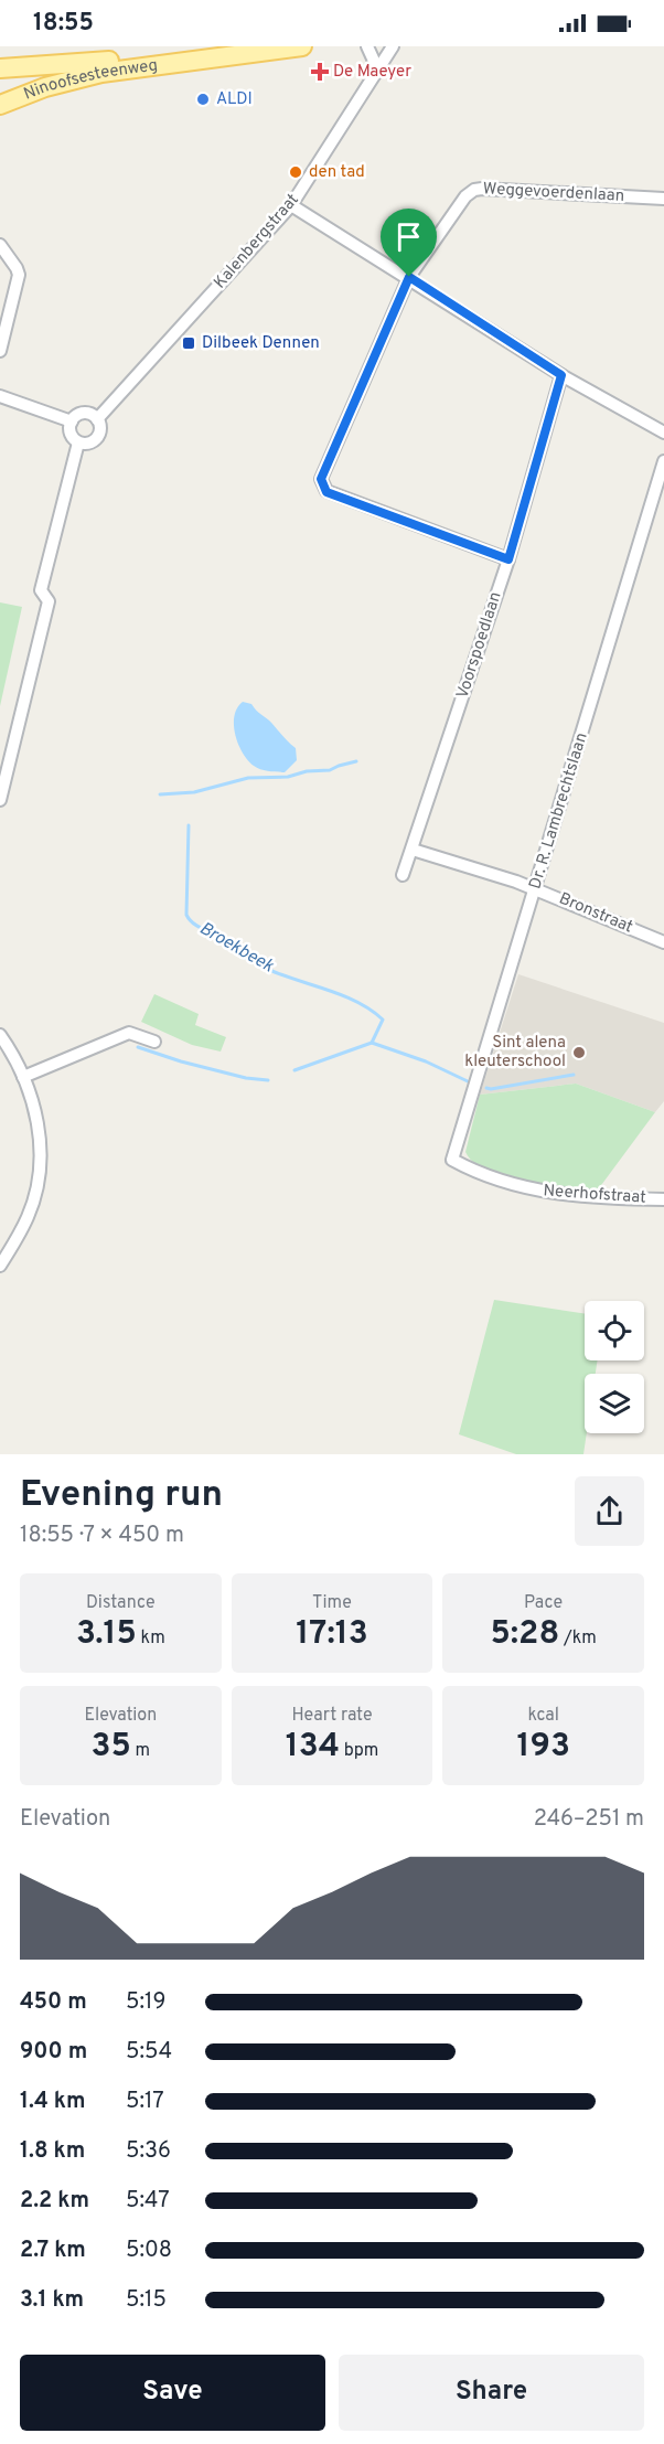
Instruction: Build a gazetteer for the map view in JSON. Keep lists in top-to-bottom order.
{
  "streets": {
    "main road": ["Ninoofsesteenweg"],
    "street": [
      "Weggevoerdenlaan",
      "Kalenbergstraat",
      "Voorspoedlaan",
      "Dr. R. Lambrechtslaan",
      "Bronstraat",
      "Neerhofstraat"
    ]
  },
  "crossings": [
    ["Voorspoedlaan", "Bronstraat"],
    ["Dr. R. Lambrechtslaan", "Bronstraat"],
    ["Dr. R. Lambrechtslaan", "Neerhofstraat"]
  ],
  "water": ["Broekbeek"],
  "places": {
    "health": ["De Maeyer"],
    "other": ["ALDI", "den tad", "Sint alena kleuterschool"],
    "transit": ["Dilbeek Dennen"]
  },
  "page": {
    "status": "18:55",
    "heading": ["Evening run", "18:55 · 7 × 450 m"],
    "stats": [
      ["Distance", "3.15 km"],
      ["Time", "17:13"],
      ["Pace", "5:28 /km"],
      ["Elevation", "35 m"],
      ["Heart rate", "134 bpm"],
      ["kcal", "193"]
    ],
    "chart": ["Elevation", "246–251 m"],
    "list": [
      {
        "name": "450 m",
        "note": "5:19"
      },
      {
        "name": "900 m",
        "note": "5:54"
      },
      {
        "name": "1.4 km",
        "note": "5:17"
      },
      {
        "name": "1.8 km",
        "note": "5:36"
      },
      {
        "name": "2.2 km",
        "note": "5:47"
      },
      {
        "name": "2.7 km",
        "note": "5:08"
      },
      {
        "name": "3.1 km",
        "note": "5:15"
      }
    ],
    "buttons": ["Save", "Share"]
  }
}
